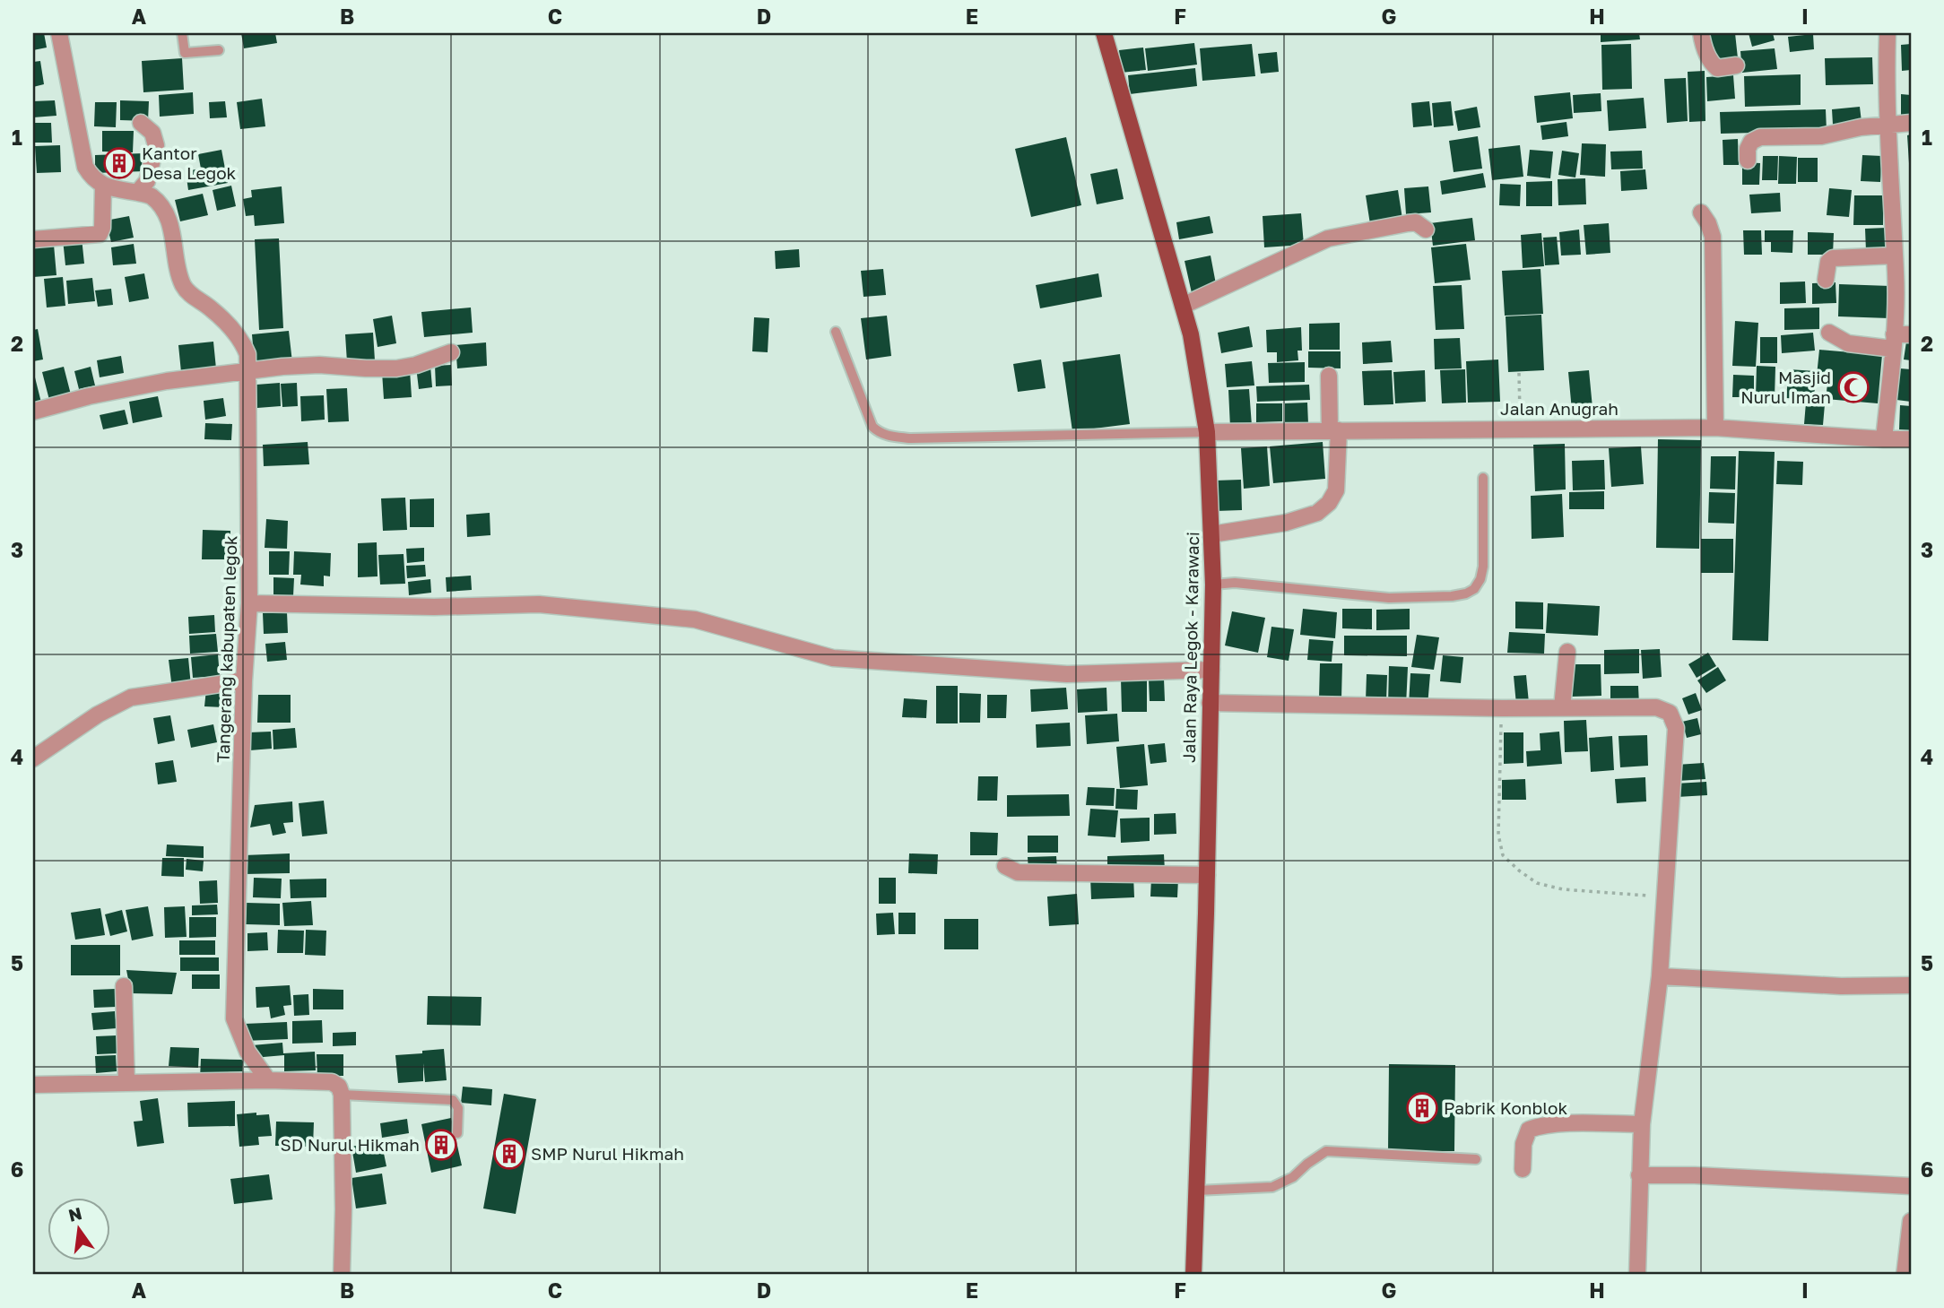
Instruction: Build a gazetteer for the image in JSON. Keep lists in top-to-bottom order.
{
  "streets": {
    "main road": ["Jalan Raya Legok - Karawaci"],
    "street": ["Jalan Anugrah", "Tangerang kabupaten legok"]
  },
  "crossings": [
    ["Jalan Anugrah", "Jalan Raya Legok - Karawaci"]
  ],
  "places": {
    "building": [
      "Kantor Desa Legok",
      "Pabrik Konblok",
      "SD Nurul Hikmah",
      "SMP Nurul Hikmah"
    ],
    "mosque": ["Masjid Nurul Iman"]
  },
  "north": "top",
  "grid": {
    "columns": [
      "A",
      "B",
      "C",
      "D",
      "E",
      "F",
      "G",
      "H",
      "I"
    ],
    "rows": [
      "1",
      "2",
      "3",
      "4",
      "5",
      "6"
    ]
  }
}
